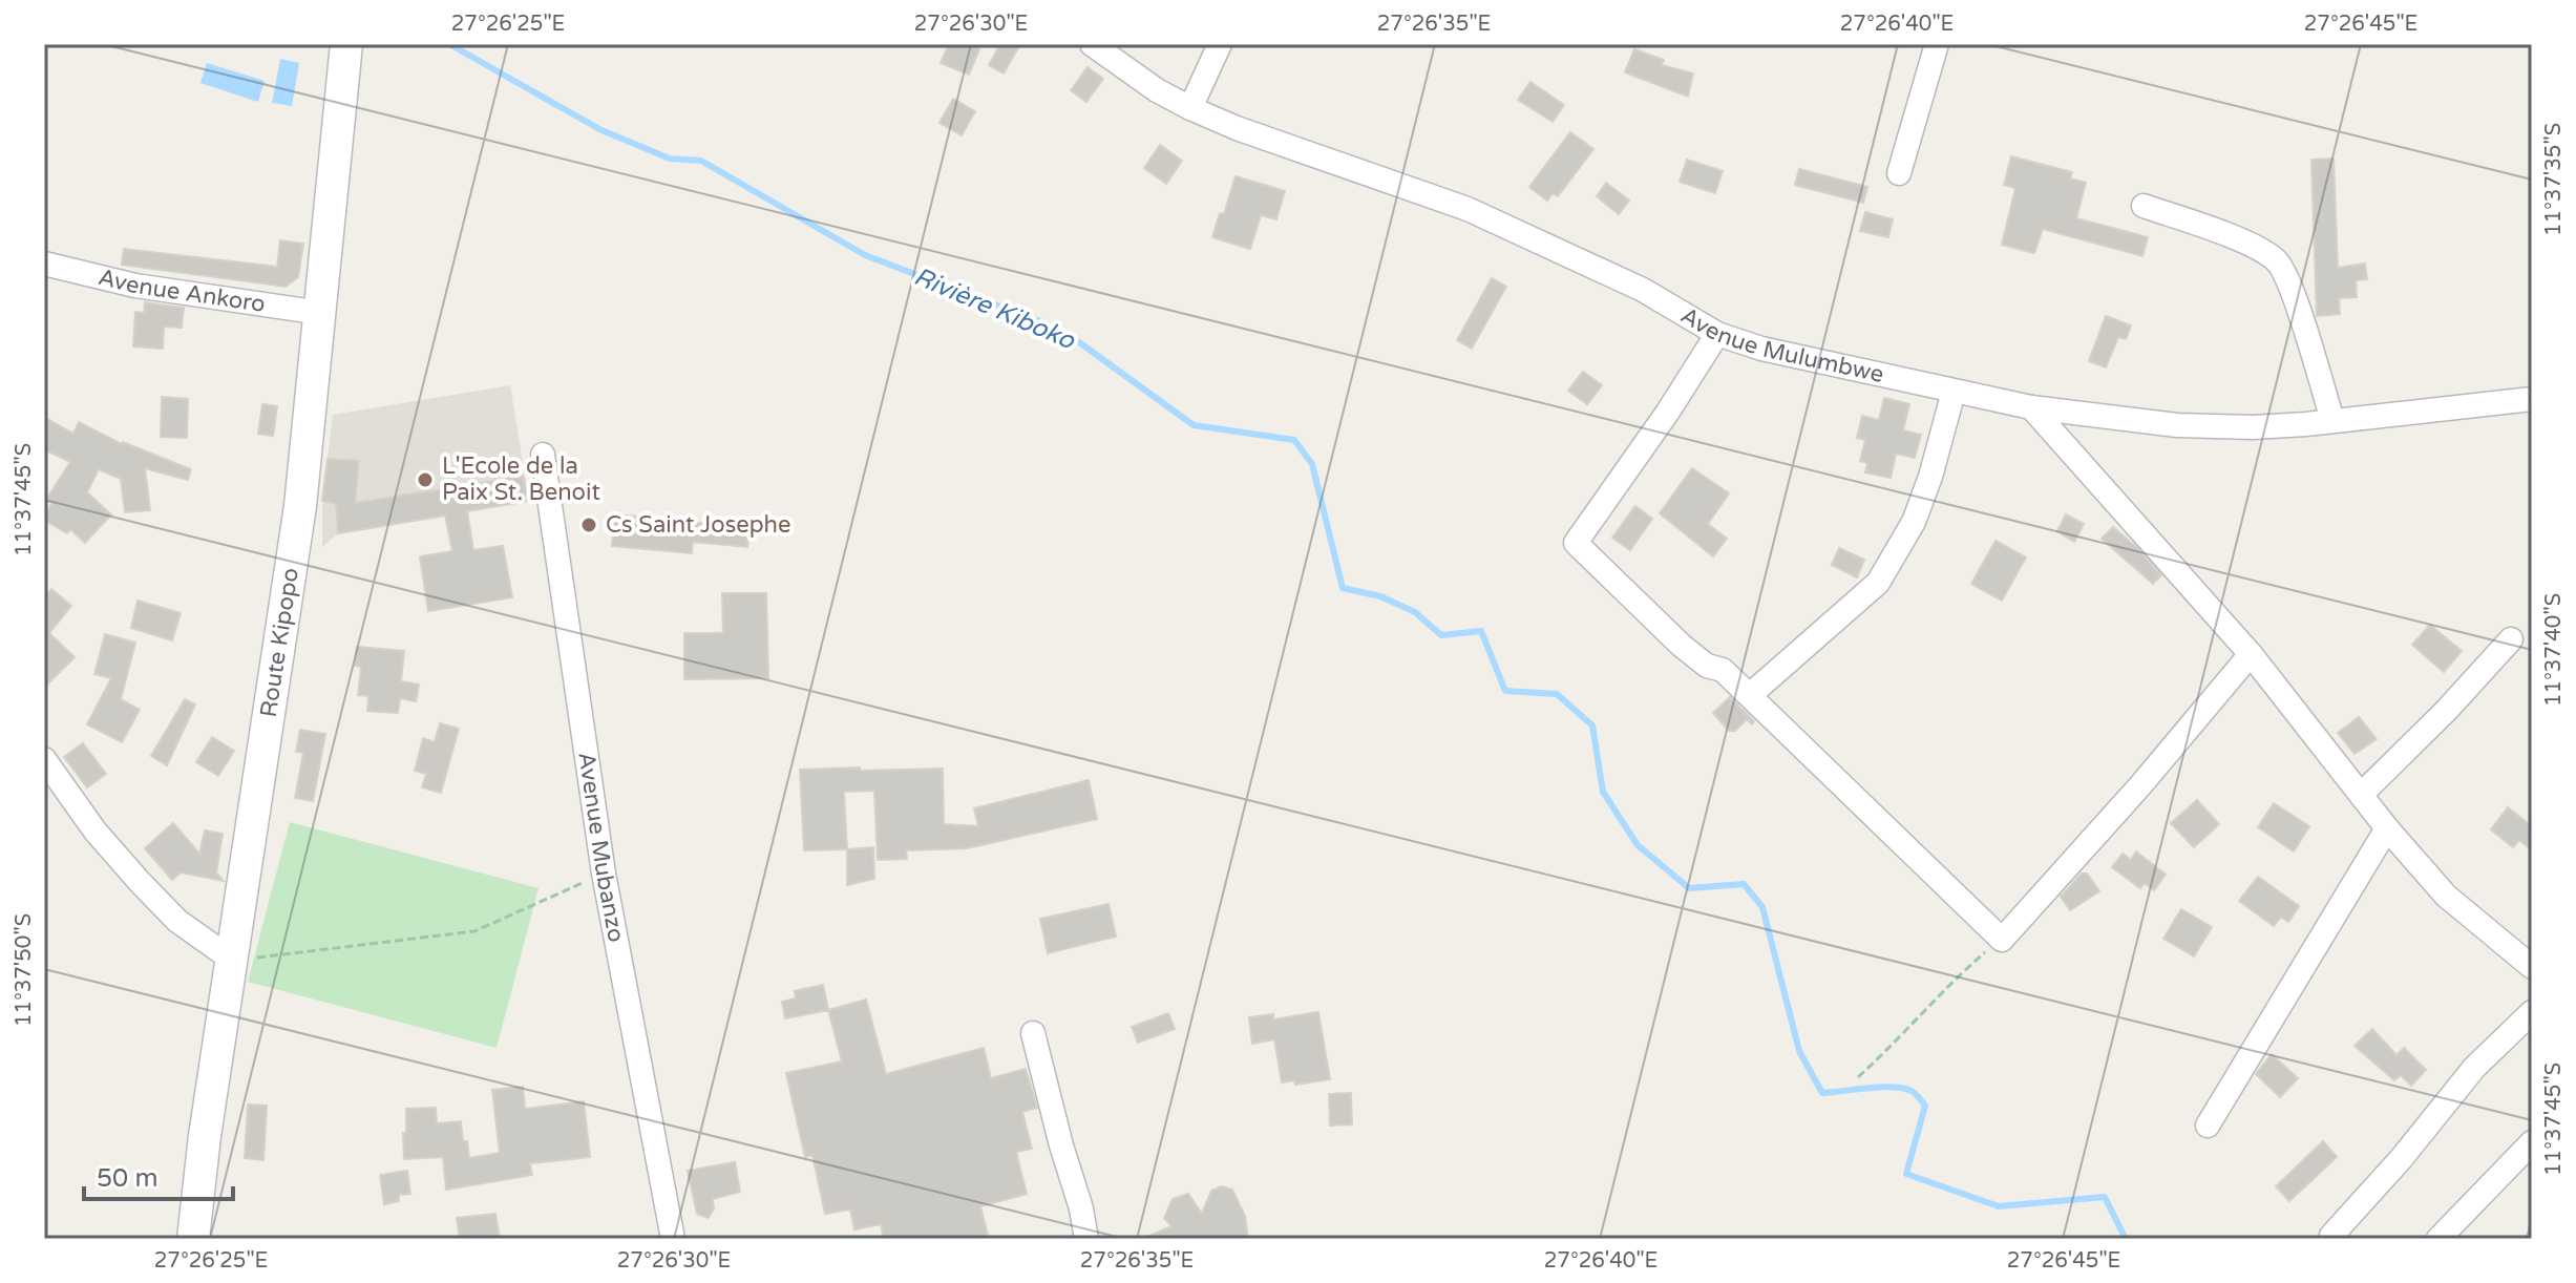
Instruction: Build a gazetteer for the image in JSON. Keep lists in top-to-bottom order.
{
  "streets": {
    "main road": ["Route Kipopo"],
    "street": ["Avenue Ankoro", "Avenue Mulumbwe", "Avenue Mubanzo"]
  },
  "crossings": [
    ["Avenue Ankoro", "Route Kipopo"]
  ],
  "water": ["Rivière Kiboko"],
  "places": ["L'Ecole de la Paix St. Benoit", "Cs Saint Josephe"],
  "scale_bar": "50 m",
  "coordinates": [
    "27°26'25\"E",
    "27°26'30\"E",
    "27°26'35\"E",
    "27°26'40\"E",
    "27°26'45\"E",
    "11°37'35\"S",
    "11°37'45\"S",
    "11°37'40\"S",
    "11°37'50\"S"
  ]
}
